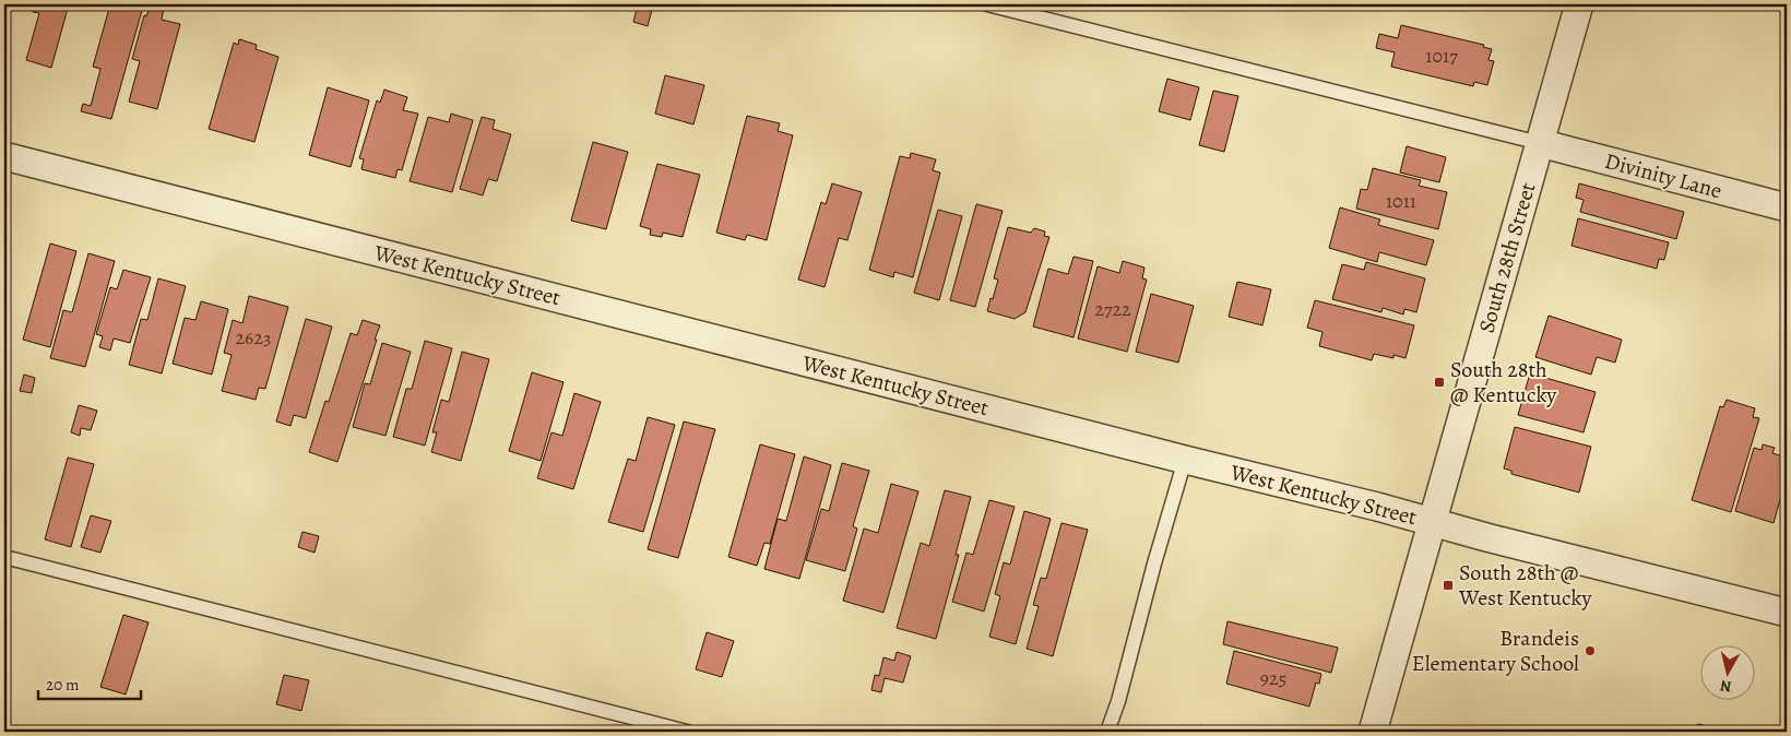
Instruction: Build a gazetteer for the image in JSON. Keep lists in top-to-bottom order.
{
  "streets": {
    "street": ["Divinity Lane", "South 28th Street", "West Kentucky Street"]
  },
  "crossings": [
    ["Divinity Lane", "South 28th Street"],
    ["South 28th Street", "West Kentucky Street"]
  ],
  "places": {
    "transit": ["South 28th @ Kentucky", "South 28th @ West Kentucky"],
    "other": ["Brandeis Elementary School"]
  },
  "house_numbers": [
    "1017",
    "1011",
    "2722",
    "2623",
    "925"
  ],
  "scale_bar": "20 m",
  "north": "bottom"
}
